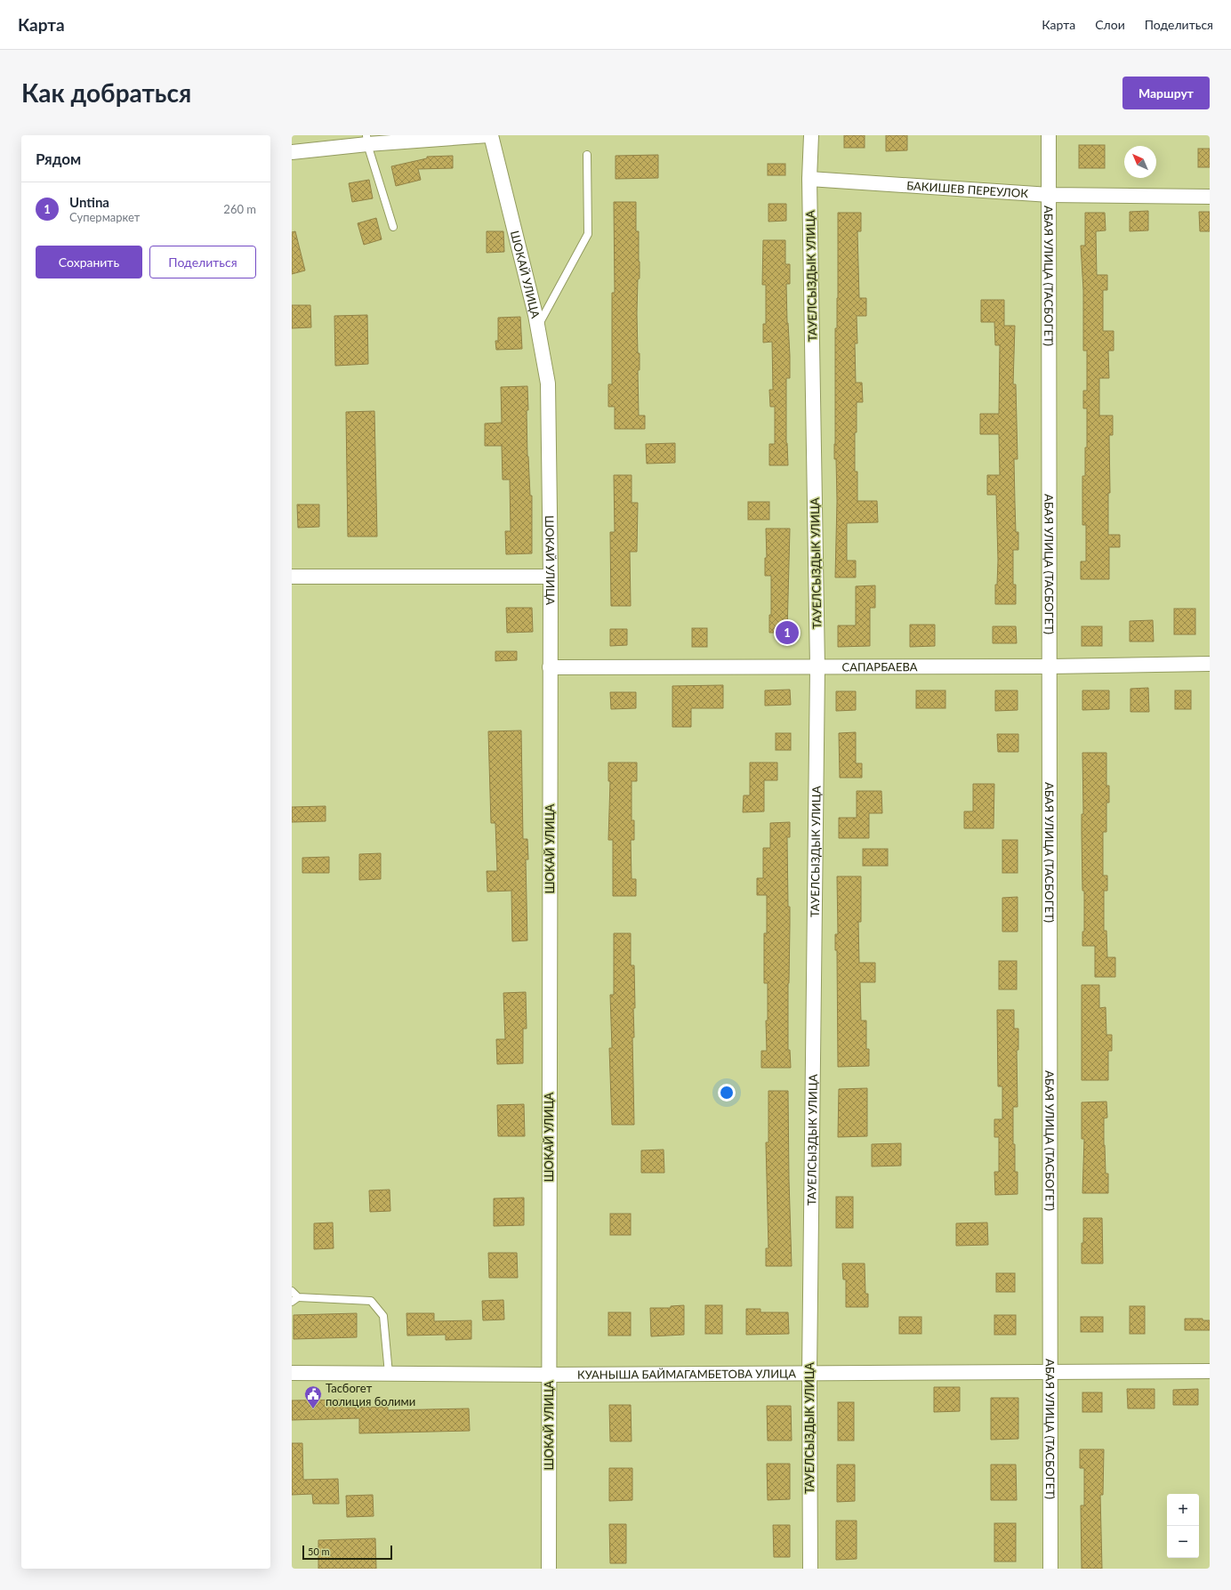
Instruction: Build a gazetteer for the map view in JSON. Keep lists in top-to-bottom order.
{
  "streets": {
    "street": [
      "БАКИШЕВ ПЕРЕУЛОК",
      "ШОКАЙ УЛИЦА",
      "АБАЯ УЛИЦА (ТАСБОГЕТ)",
      "ТАУЕЛСЫЗДЫК УЛИЦА",
      "САПАРБАЕВА",
      "КУАНЫША БАЙМАГАМБЕТОВА УЛИЦА"
    ]
  },
  "crossings": [
    ["БАКИШЕВ ПЕРЕУЛОК", "АБАЯ УЛИЦА (ТАСБОГЕТ)"],
    ["БАКИШЕВ ПЕРЕУЛОК", "ТАУЕЛСЫЗДЫК УЛИЦА"],
    ["ШОКАЙ УЛИЦА", "САПАРБАЕВА"],
    ["ШОКАЙ УЛИЦА", "КУАНЫША БАЙМАГАМБЕТОВА УЛИЦА"],
    ["АБАЯ УЛИЦА (ТАСБОГЕТ)", "САПАРБАЕВА"],
    ["АБАЯ УЛИЦА (ТАСБОГЕТ)", "КУАНЫША БАЙМАГАМБЕТОВА УЛИЦА"],
    ["ТАУЕЛСЫЗДЫК УЛИЦА", "САПАРБАЕВА"],
    ["ТАУЕЛСЫЗДЫК УЛИЦА", "КУАНЫША БАЙМАГАМБЕТОВА УЛИЦА"]
  ],
  "places": {
    "public building": ["Тасбогет полиция болими"]
  },
  "scale_bar": "50 m",
  "north": "top left",
  "page": {
    "header": "Карта",
    "nav": ["Карта", "Слои", "Поделиться"],
    "buttons": [
      "Маршрут",
      ["Сохранить", "Поделиться"]
    ],
    "title": "Как добраться",
    "heading": "Рядом",
    "list": [
      {
        "mark": "1",
        "name": "Untina",
        "note": "Супермаркет",
        "value": "260 m"
      }
    ],
    "pins": "1",
    "map_buttons": ["+", "−"],
    "scale": "50 m"
  }
}
